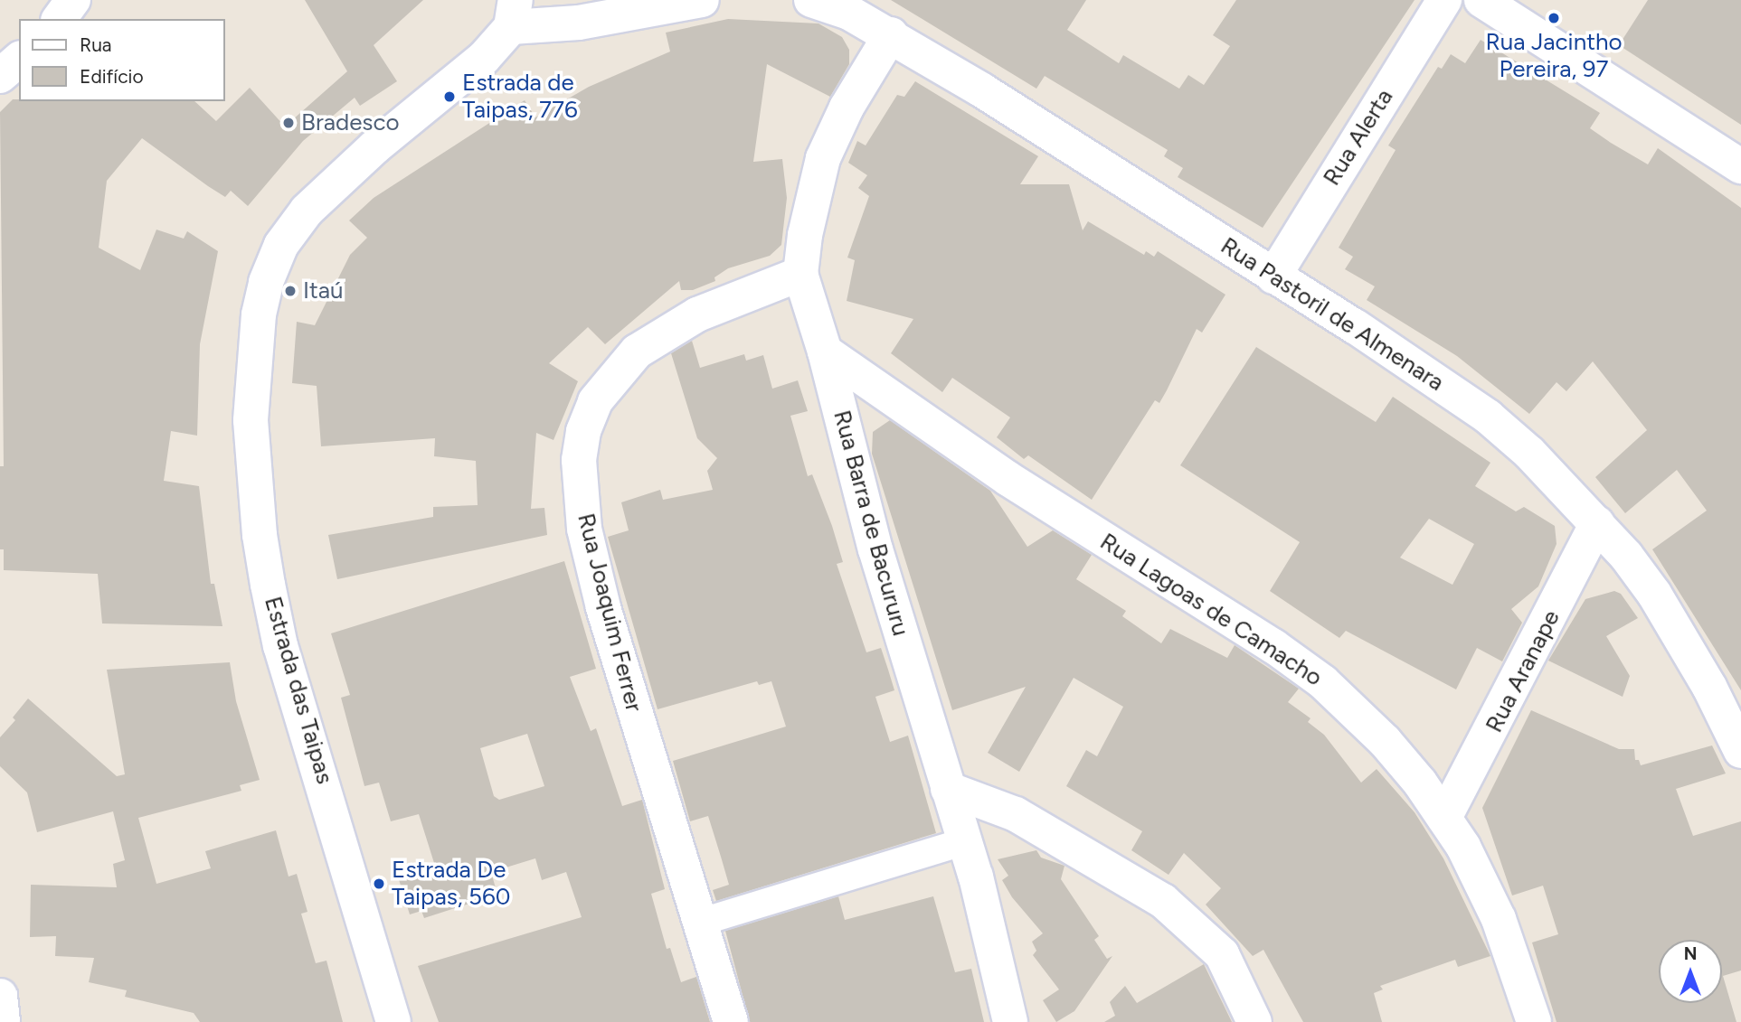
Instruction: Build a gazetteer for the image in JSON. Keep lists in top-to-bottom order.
{
  "streets": {
    "street": [
      "Rua Alerta",
      "Rua Pastoril de Almenara",
      "Rua Barra de Bacururu",
      "Rua Lagoas de Camacho",
      "Rua Joaquim Ferrer",
      "Rua Aranape",
      "Estrada das Taipas"
    ]
  },
  "crossings": [
    ["Rua Alerta", "Rua Pastoril de Almenara"],
    ["Rua Pastoril de Almenara", "Rua Barra de Bacururu"],
    ["Rua Pastoril de Almenara", "Rua Aranape"],
    ["Rua Barra de Bacururu", "Rua Lagoas de Camacho"],
    ["Rua Barra de Bacururu", "Rua Joaquim Ferrer"],
    ["Rua Lagoas de Camacho", "Rua Aranape"]
  ],
  "places": [
    "Rua Jacintho Pereira, 97",
    "Estrada de Taipas, 776",
    "Bradesco",
    "Itaú",
    "Estrada De Taipas, 560"
  ],
  "legend": ["Rua", "Edifício"],
  "north": "top"
}
